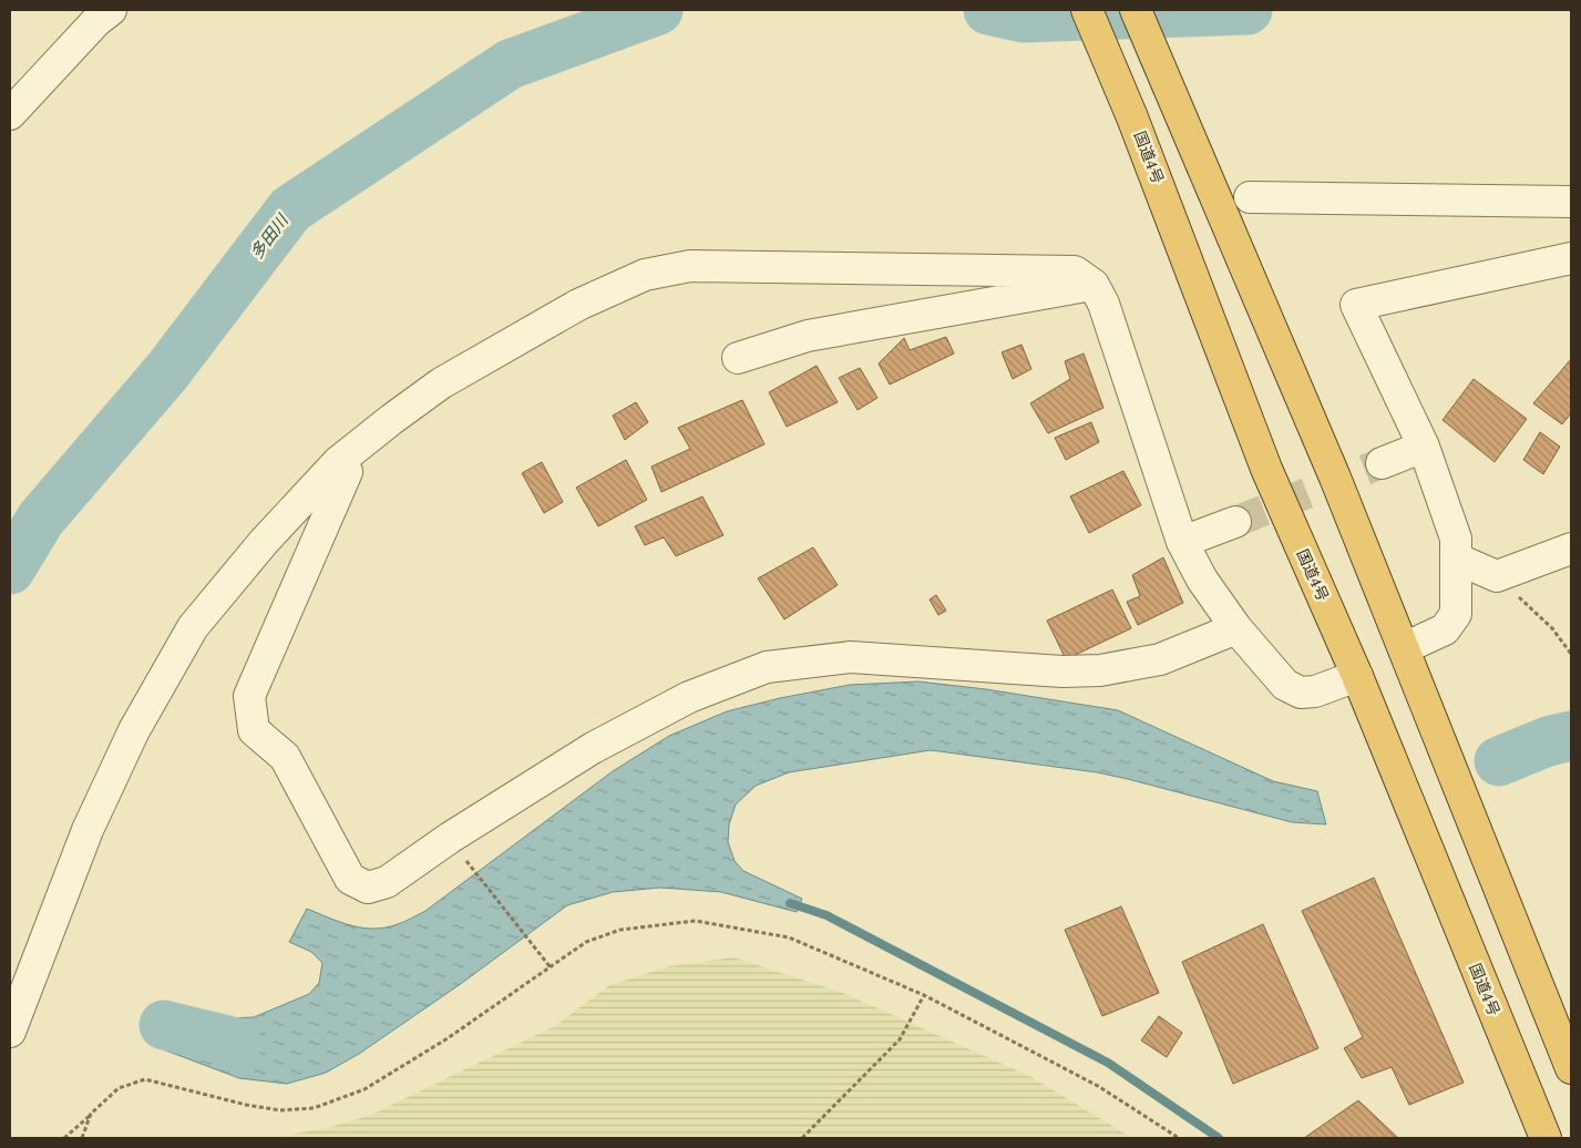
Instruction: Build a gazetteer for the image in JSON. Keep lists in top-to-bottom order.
{
  "streets": {
    "highway": ["国道4号"]
  },
  "water": ["多田川"]
}
